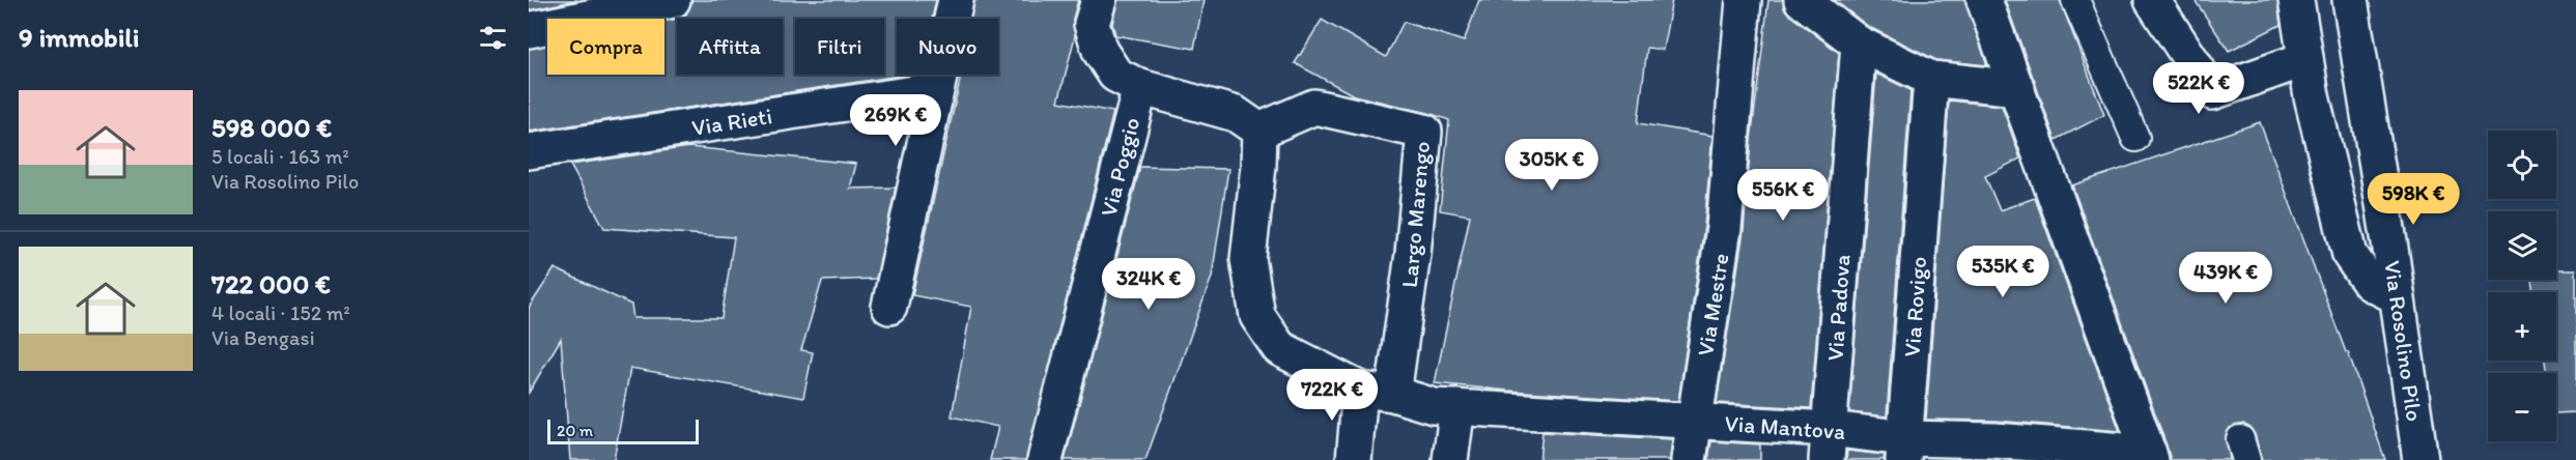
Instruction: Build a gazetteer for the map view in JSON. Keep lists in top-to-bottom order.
{
  "streets": {
    "street": [
      "Via Rieti",
      "Via Poggio",
      "Largo Marengo",
      "Via Mestre",
      "Via Rovigo",
      "Via Padova",
      "Via Rosolino Pilo",
      "Via Mantova"
    ]
  },
  "crossings": [
    ["Largo Marengo", "Via Mantova"],
    ["Via Mestre", "Via Mantova"],
    ["Via Rovigo", "Via Mantova"],
    ["Via Padova", "Via Mantova"]
  ],
  "scale_bar": "20 m",
  "page": {
    "heading": "9 immobili",
    "chip": [
      "Compra",
      "Affitta",
      "Filtri",
      "Nuovo"
    ],
    "price": [
      "522K €",
      "269K €",
      "305K €",
      "556K €",
      "598K €",
      "535K €",
      "439K €",
      "324K €",
      "722K €"
    ],
    "list": [
      {
        "name": "598 000 €",
        "note": "5 locali · 163 m² · Via Rosolino Pilo"
      },
      {
        "name": "722 000 €",
        "note": "4 locali · 152 m² · Via Bengasi"
      }
    ],
    "map_buttons": ["+", "−"],
    "scale": "20 m"
  }
}
